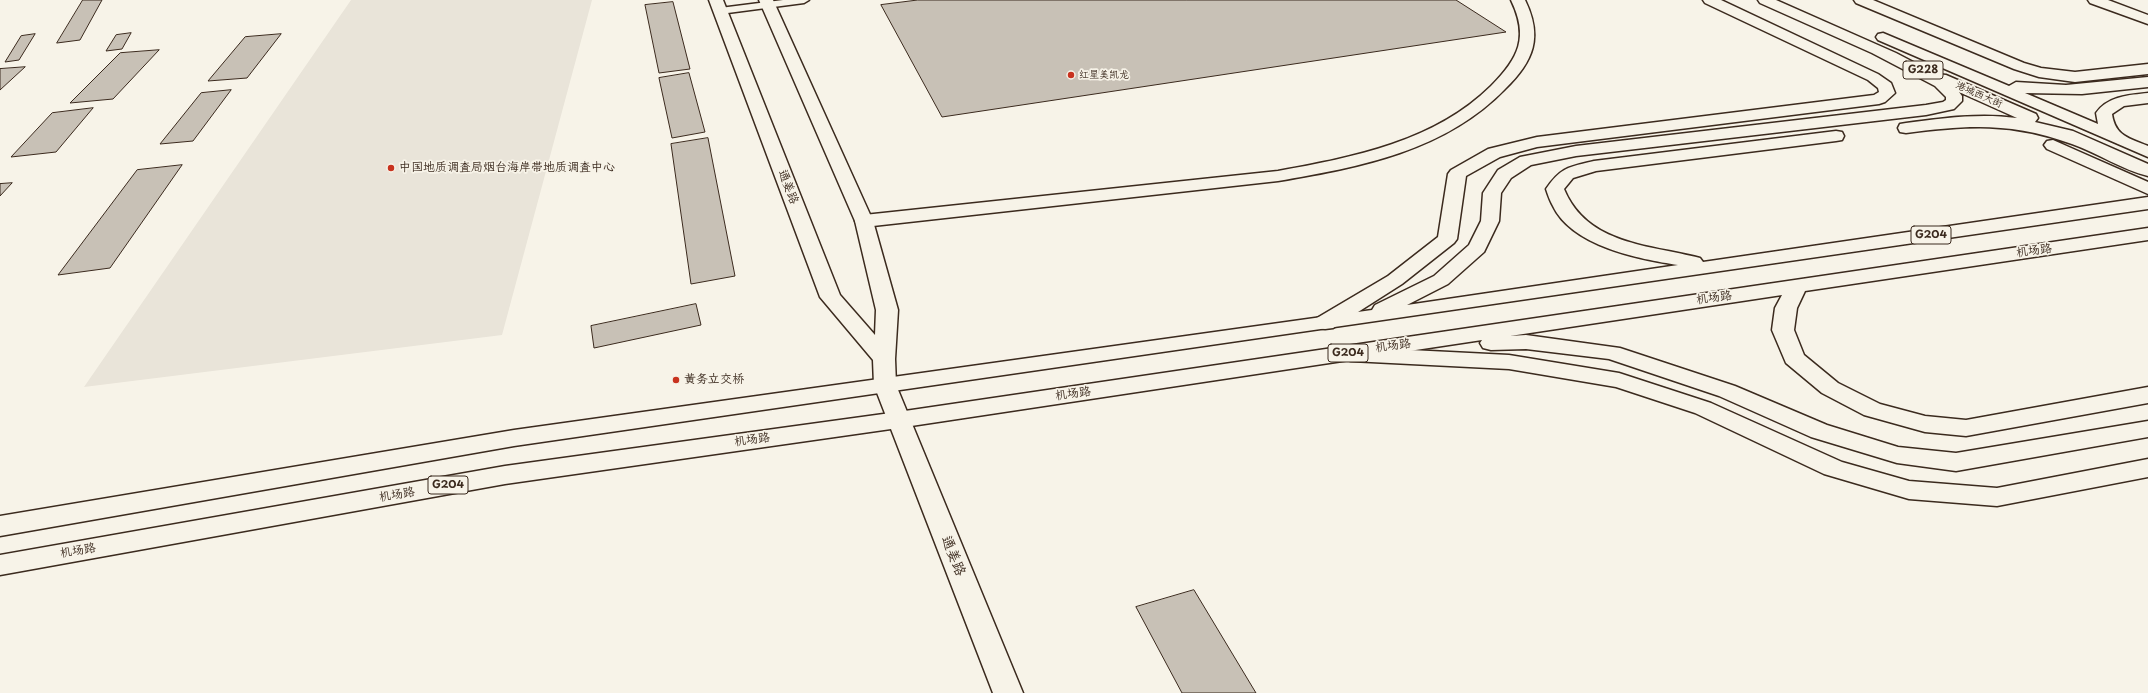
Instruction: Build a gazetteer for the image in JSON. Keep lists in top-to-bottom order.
{
  "streets": {
    "main road": [
      "G228",
      "港城西大街",
      "通姜路",
      "G204",
      "机场路"
    ]
  },
  "crossings": [
    ["通姜路", "G204"],
    ["通姜路", "机场路"]
  ],
  "places": ["红星美凯龙", "中国地质调查局烟台海岸带地质调查中心", "黄务立交桥"]
}
